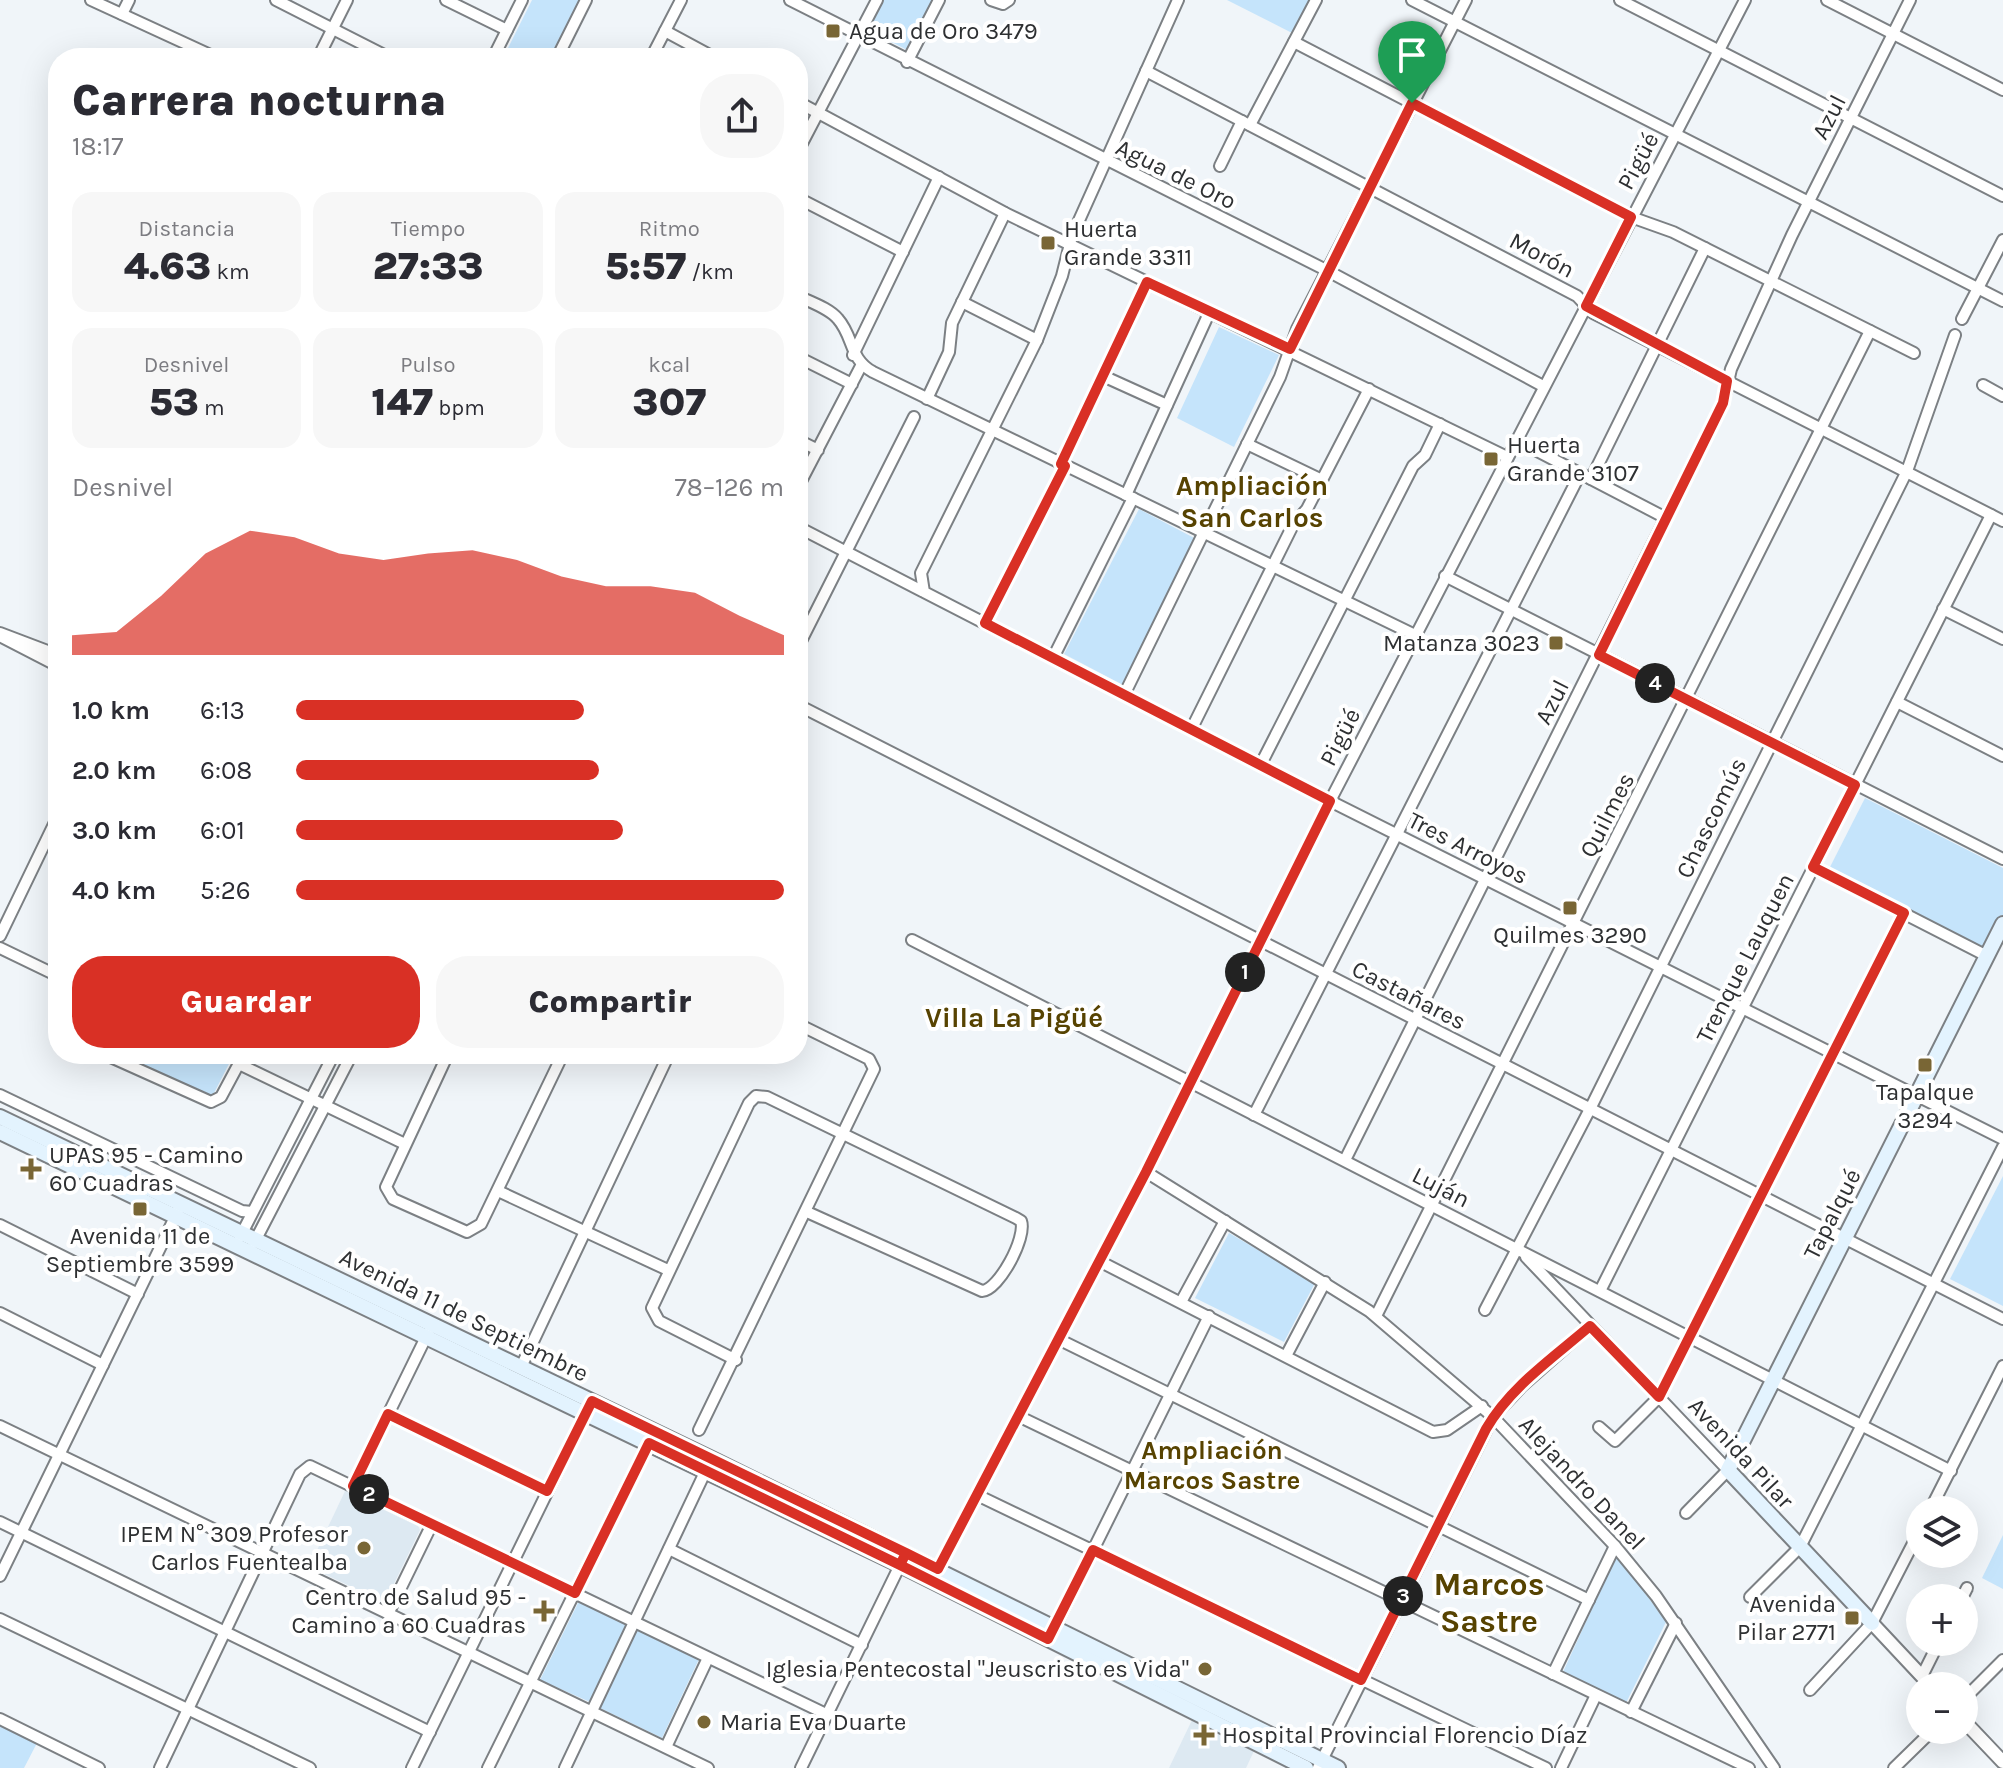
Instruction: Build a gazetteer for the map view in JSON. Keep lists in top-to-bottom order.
{
  "streets": {
    "main road": ["Tapalqué", "Avenida 11 de Septiembre", "Avenida Pilar"],
    "street": [
      "Azul",
      "Pigüé",
      "Agua de Oro",
      "Morón",
      "Quilmes",
      "Chascomús",
      "Tres Arroyos",
      "Trenque Lauquen",
      "Castañares",
      "Luján",
      "Alejandro Danel"
    ]
  },
  "crossings": [
    ["Azul", "Morón"],
    ["Azul", "Tres Arroyos"],
    ["Azul", "Castañares"],
    ["Azul", "Luján"],
    ["Pigüé", "Agua de Oro"],
    ["Pigüé", "Morón"],
    ["Pigüé", "Tres Arroyos"],
    ["Pigüé", "Castañares"],
    ["Pigüé", "Luján"],
    ["Pigüé", "Avenida 11 de Septiembre"],
    ["Pigüé", "Alejandro Danel"],
    ["Morón", "Quilmes"],
    ["Morón", "Chascomús"],
    ["Morón", "Trenque Lauquen"],
    ["Quilmes", "Tres Arroyos"],
    ["Quilmes", "Castañares"],
    ["Quilmes", "Luján"],
    ["Quilmes", "Alejandro Danel"],
    ["Chascomús", "Tres Arroyos"],
    ["Chascomús", "Castañares"],
    ["Chascomús", "Luján"],
    ["Chascomús", "Avenida Pilar"],
    ["Tres Arroyos", "Trenque Lauquen"],
    ["Tres Arroyos", "Tapalqué"],
    ["Trenque Lauquen", "Castañares"],
    ["Trenque Lauquen", "Luján"],
    ["Castañares", "Tapalqué"],
    ["Luján", "Tapalqué"],
    ["Luján", "Avenida Pilar"],
    ["Tapalqué", "Avenida Pilar"]
  ],
  "districts": [
    "Ampliación San Carlos",
    "Villa La Pigüé",
    "Ampliación Marcos Sastre",
    "Marcos Sastre"
  ],
  "places": {
    "transit": [
      "Agua de Oro 3479",
      "Huerta Grande 3311",
      "Huerta Grande 3107",
      "Matanza 3023",
      "Quilmes 3290",
      "Tapalque 3294",
      "Avenida 11 de Septiembre 3599",
      "Avenida Pilar 2771"
    ],
    "health": ["UPAS 95 - Camino 60 Cuadras", "Centro de Salud 95 - Camino a 60 Cuadras", "Hospital Provincial Florencio Díaz"],
    "other": ["IPEM N° 309 Profesor Carlos Fuentealba", "Iglesia Pentecostal \"Jeuscristo es Vida\"", "Maria Eva Duarte"]
  },
  "page": {
    "heading": ["Carrera nocturna", "18:17"],
    "stats": [
      ["Distancia", "4.63 km"],
      ["Tiempo", "27:33"],
      ["Ritmo", "5:57 /km"],
      ["Desnivel", "53 m"],
      ["Pulso", "147 bpm"],
      ["kcal", "307"]
    ],
    "chart": ["Desnivel", "78–126 m"],
    "pins": [
      "4",
      "1",
      "2",
      "3"
    ],
    "list": [
      {
        "name": "1.0 km",
        "note": "6:13"
      },
      {
        "name": "2.0 km",
        "note": "6:08"
      },
      {
        "name": "3.0 km",
        "note": "6:01"
      },
      {
        "name": "4.0 km",
        "note": "5:26"
      }
    ],
    "buttons": ["Guardar", "Compartir"],
    "map_buttons": ["+", "−"]
  }
}
